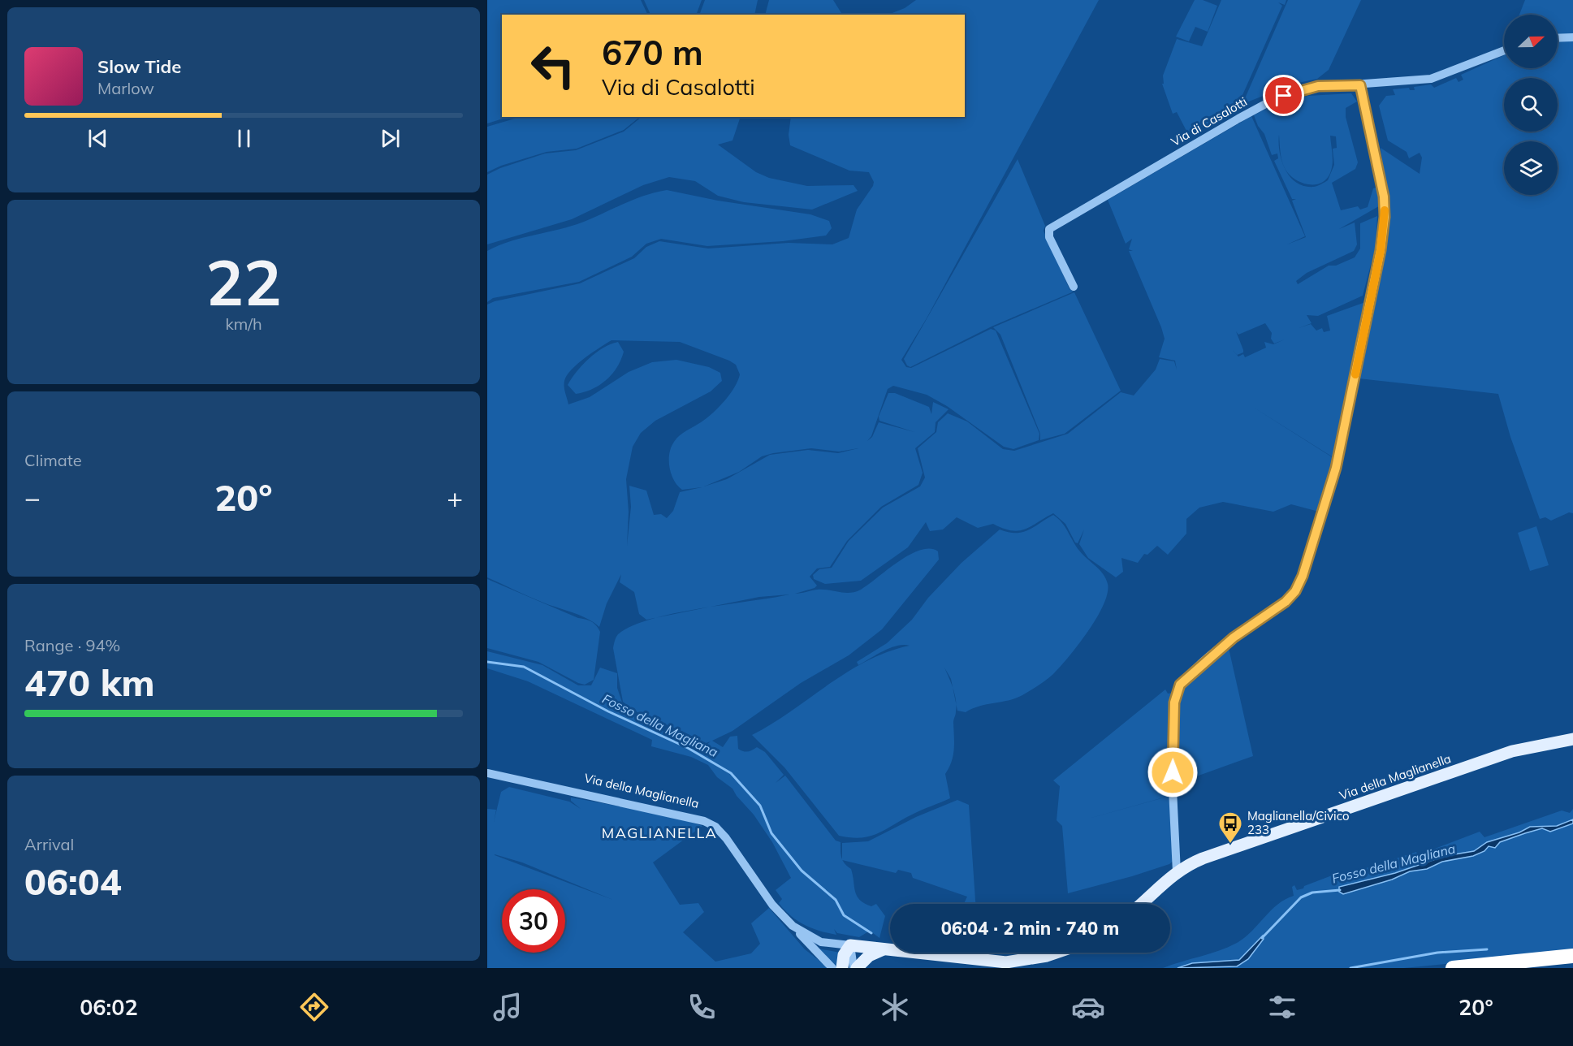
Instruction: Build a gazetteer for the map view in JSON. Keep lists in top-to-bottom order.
{
  "streets": {
    "main road": ["Via della Maglianella"],
    "street": ["Via di Casalotti"]
  },
  "districts": ["MAGLIANELLA"],
  "water": ["Fosso della Magliana"],
  "places": {
    "bus stop": ["Maglianella/Civico 233"]
  },
  "north": "right",
  "page": {
    "turn": ["670 m", "Via di Casalotti"],
    "song": ["Slow Tide", "Marlow"],
    "tile": [
      ["22", "km/h"],
      "Climate",
      ["Range · 94%", "470 km"],
      ["Arrival", "06:04"]
    ],
    "heat": ["−", "20°", "+"],
    "limit": "30",
    "trip": "06:04 · 2 min · 740 m",
    "tabs": ["06:02", "20°"]
  }
}
